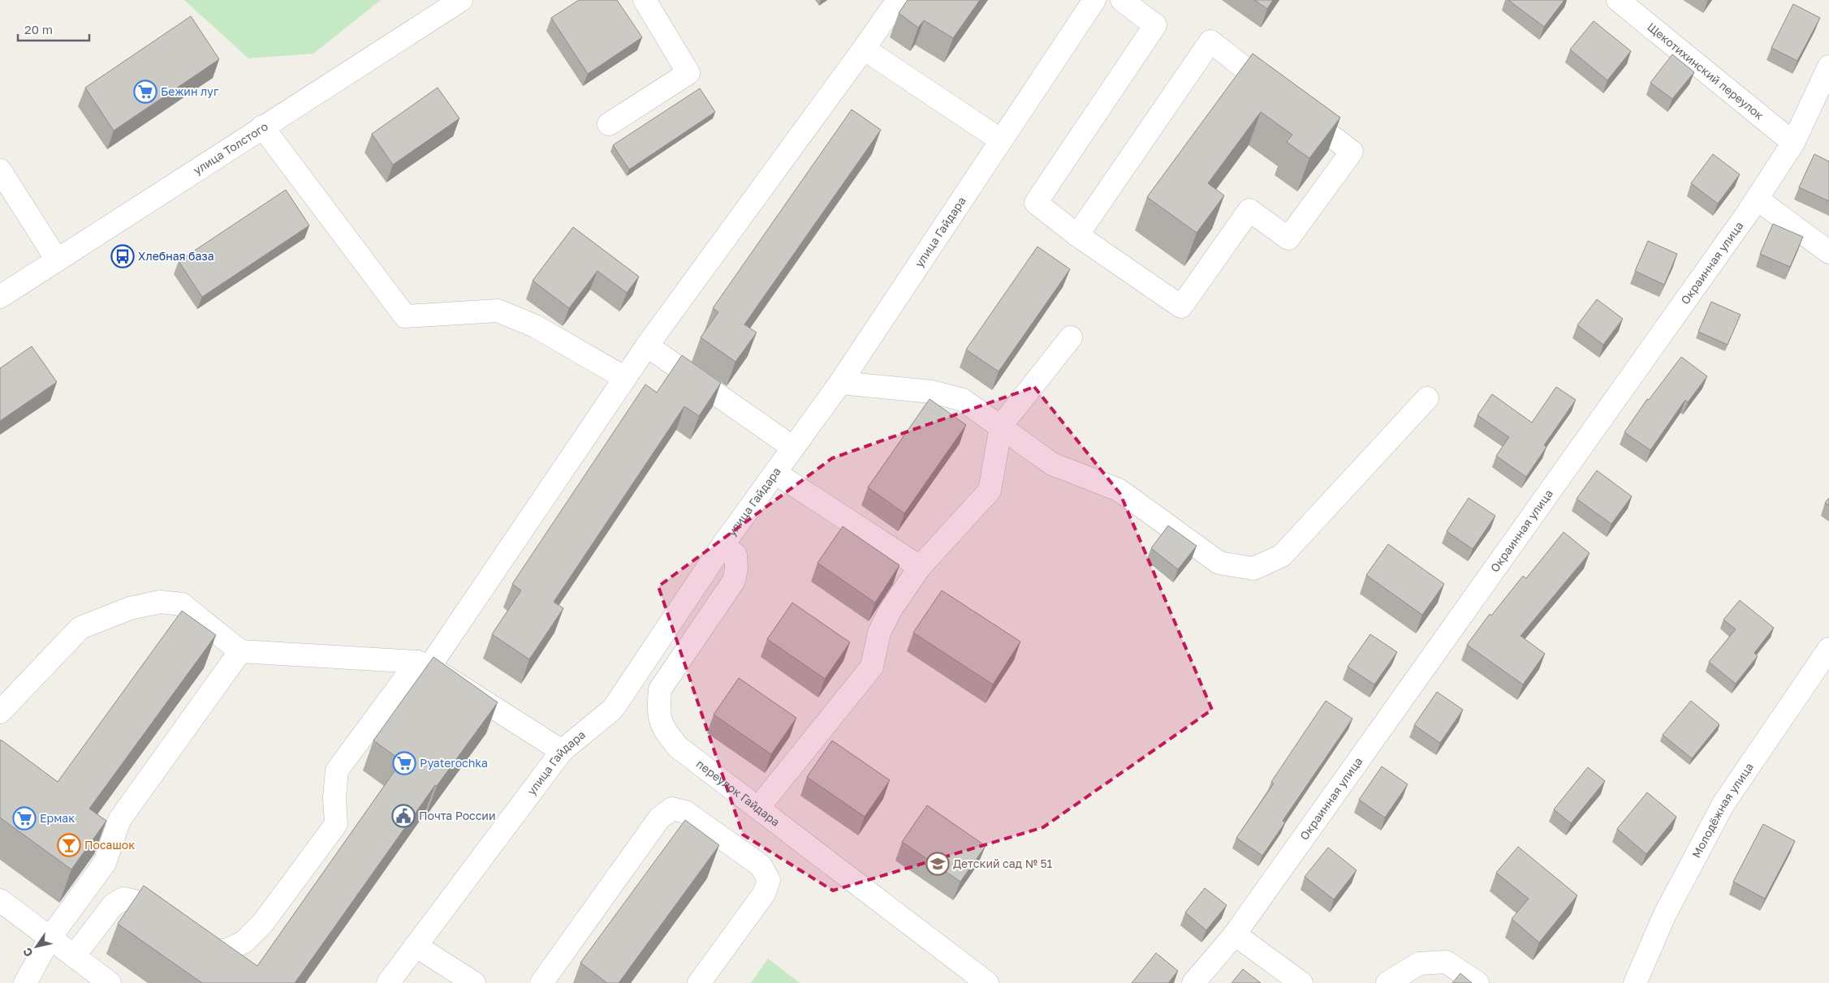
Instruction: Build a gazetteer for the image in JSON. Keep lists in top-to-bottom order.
{
  "streets": {
    "street": [
      "Щекотихинский переулок",
      "улица Толстого",
      "улица Гайдара",
      "Окраинная улица",
      "переулок Гайдара",
      "Молодёжная улица"
    ]
  },
  "crossings": [
    ["Щекотихинский переулок", "Окраинная улица"],
    ["улица Гайдара", "переулок Гайдара"]
  ],
  "places": {
    "supermarket": ["Бежин луг", "Pyaterochka", "Ермак"],
    "bus stop": ["Хлебная база"],
    "public building": ["Почта России"],
    "bar": ["Посашок"],
    "school or university": ["Детский сад № 51"]
  },
  "scale_bar": "20 m",
  "north": "bottom left"
}
